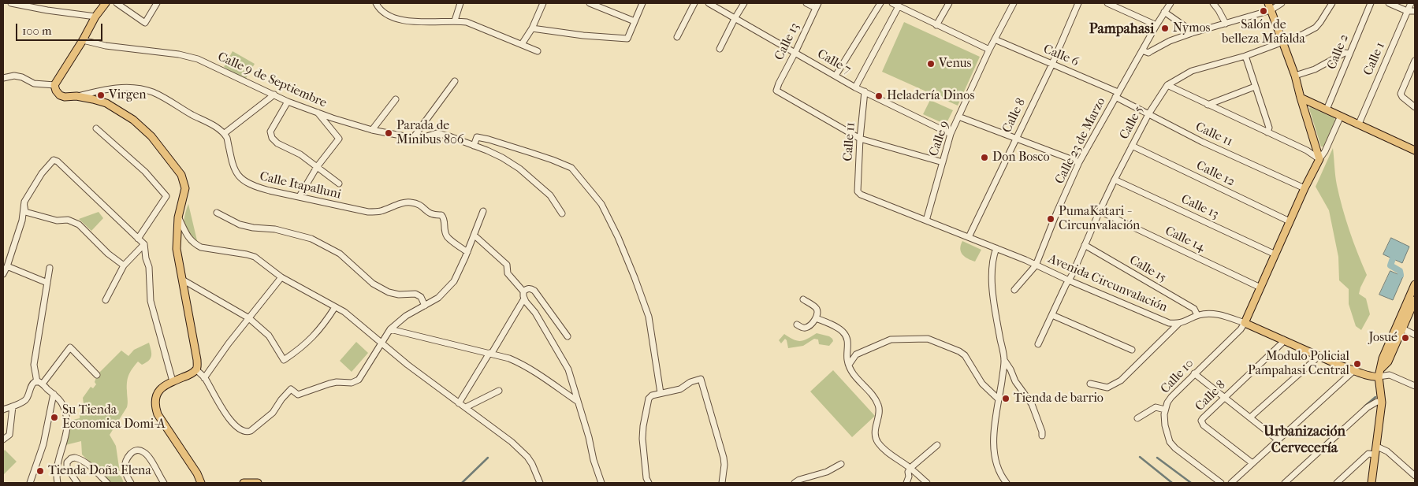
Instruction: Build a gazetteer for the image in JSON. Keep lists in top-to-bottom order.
{
  "streets": {
    "main road": ["Avenida Circunvalación"],
    "street": [
      "Calle 13",
      "Calle 2",
      "Calle 6",
      "Calle 1",
      "Calle 7",
      "Calle 9 de Septiembre",
      "Calle 8",
      "Calle 5",
      "Calle 11",
      "Calle 9",
      "Calle 23 de Marzo",
      "Calle 12",
      "Calle Itapalluni",
      "Calle 14",
      "Calle 15",
      "Calle 10"
    ]
  },
  "crossings": [
    ["Calle 13", "Calle 7"],
    ["Calle 13", "Calle 5"],
    ["Calle 13", "Calle 11"],
    ["Calle 6", "Calle 8"],
    ["Calle 6", "Calle 11"],
    ["Calle 6", "Calle 9"],
    ["Calle 6", "Calle 23 de Marzo"],
    ["Calle 7", "Calle 11"],
    ["Calle 7", "Calle 9"],
    ["Calle 8", "Avenida Circunvalación"],
    ["Calle 5", "Calle 11"],
    ["Calle 5", "Calle 12"],
    ["Calle 5", "Calle 14"],
    ["Calle 5", "Calle 15"],
    ["Calle 5", "Avenida Circunvalación"],
    ["Calle 11", "Calle 23 de Marzo"],
    ["Calle 11", "Avenida Circunvalación"],
    ["Calle 9", "Avenida Circunvalación"],
    ["Calle 23 de Marzo", "Avenida Circunvalación"],
    ["Calle 15", "Avenida Circunvalación"],
    ["Avenida Circunvalación", "Calle 10"]
  ],
  "districts": ["Pampahasi", "Urbanización Cervecería"],
  "places": [
    "Salón de belleza Mafalda",
    "Nymos",
    "Venus",
    "Virgen",
    "Heladería Dinos",
    "Parada de Minibus 806",
    "Don Bosco",
    "PumaKatari - Circunvalación",
    "Josué",
    "Modulo Policial Pampahasi Central",
    "Tienda de barrio",
    "Su Tienda Economica Domi-A",
    "Tienda Doña Elena"
  ],
  "scale_bar": "100 m"
}
